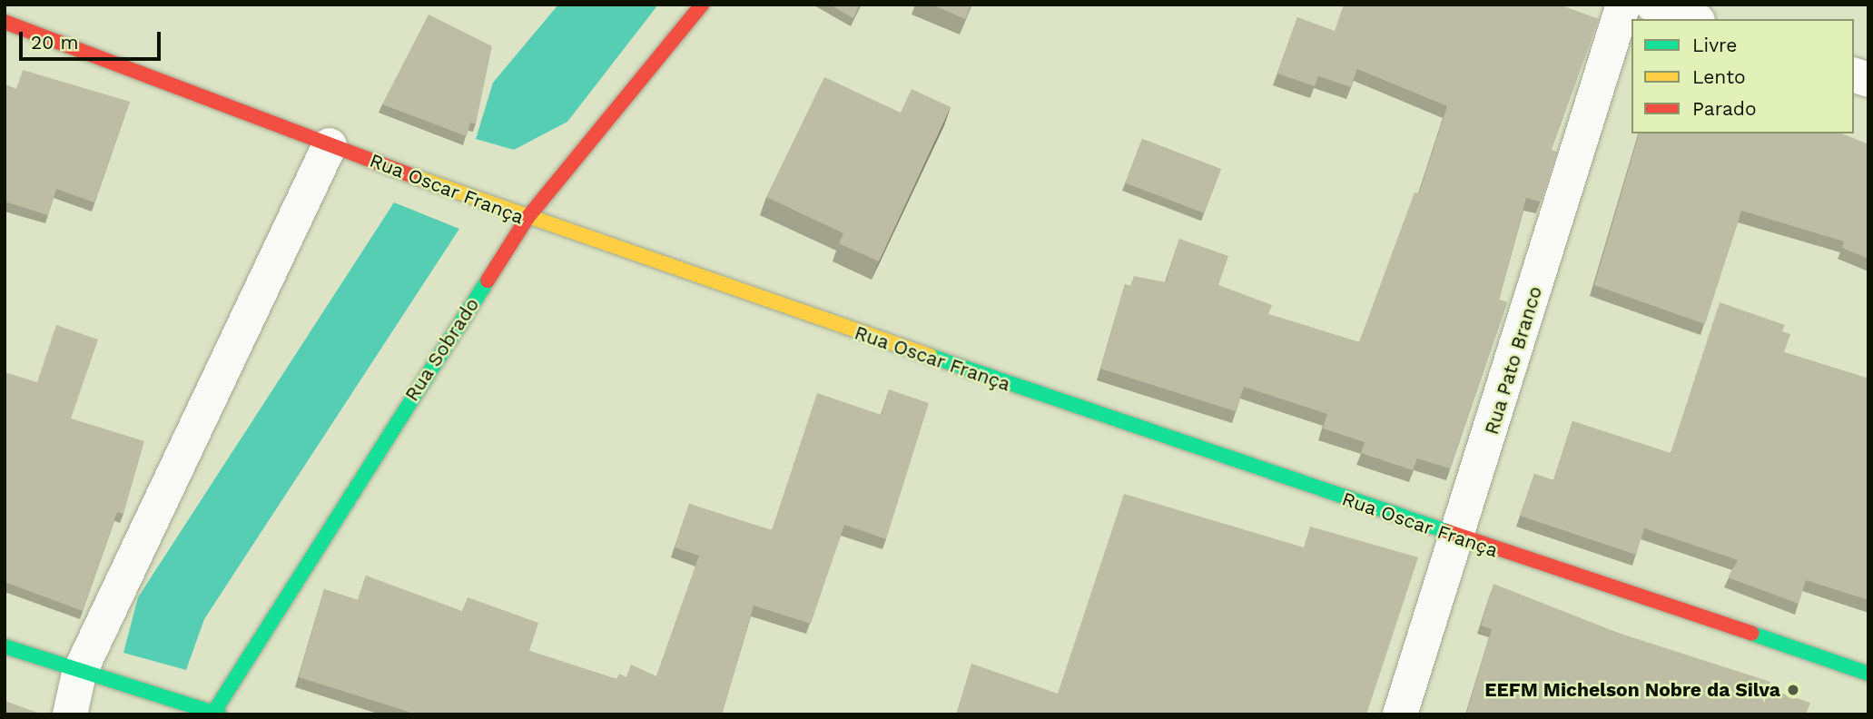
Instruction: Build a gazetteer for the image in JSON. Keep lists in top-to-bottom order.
{
  "streets": {
    "street": ["Rua Oscar França", "Rua Sobrado", "Rua Pato Branco"]
  },
  "crossings": [
    ["Rua Oscar França", "Rua Sobrado"],
    ["Rua Oscar França", "Rua Pato Branco"]
  ],
  "places": ["EEFM Michelson Nobre da Silva"],
  "legend": ["Livre", "Lento", "Parado"],
  "scale_bar": "20 m"
}
